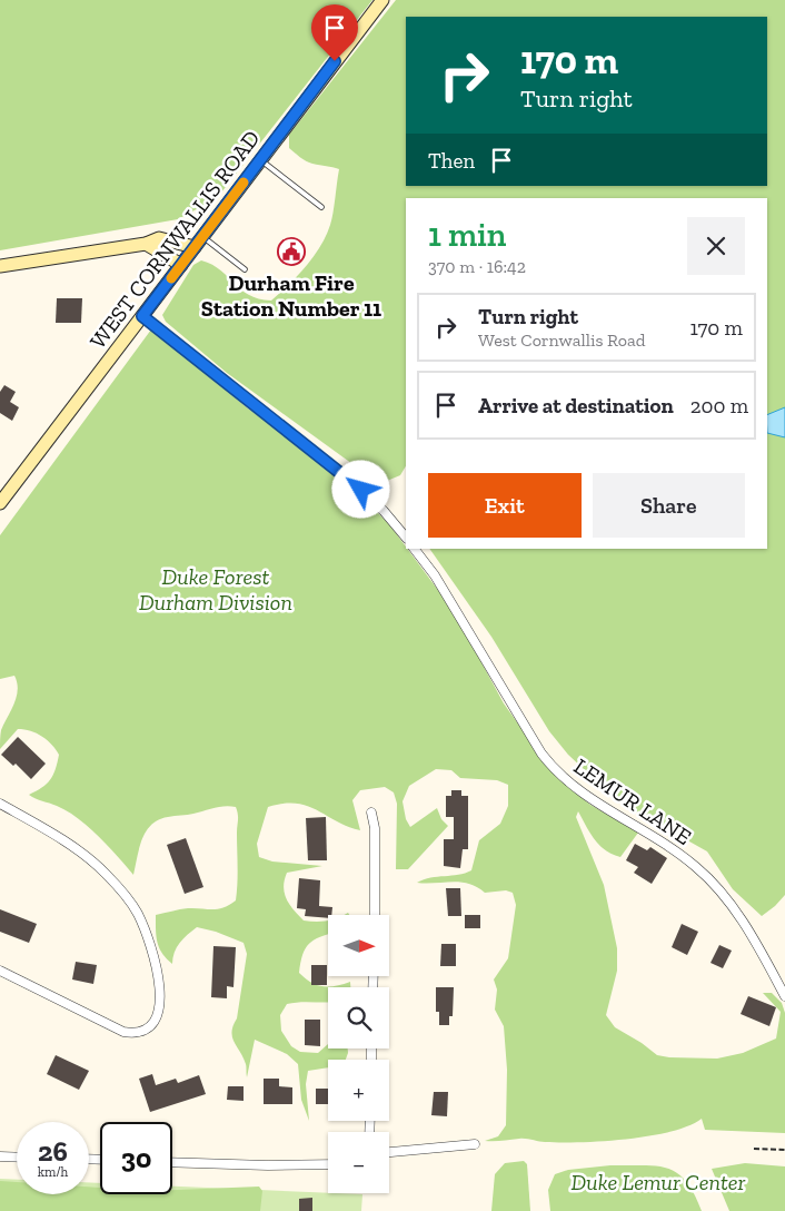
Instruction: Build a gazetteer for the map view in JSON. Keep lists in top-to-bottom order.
{
  "streets": {
    "street": ["WEST CORNWALLIS ROAD", "LEMUR LANE"]
  },
  "parks": ["Duke Forest Durham Division", "Duke Lemur Center"],
  "places": {
    "public building": ["Durham Fire Station Number 11"]
  },
  "north": "right",
  "page": {
    "turn": ["170 m", "Turn right"],
    "then": "Then",
    "heading": ["1 min", "370 m · 16:42"],
    "list": [
      {
        "name": "Turn right",
        "note": "West Cornwallis Road",
        "value": "170 m"
      },
      {
        "name": "Arrive at destination",
        "value": "200 m"
      }
    ],
    "buttons": ["Exit", "Share"],
    "map_buttons": ["+", "−"],
    "speed": "26 km/h",
    "limit": "30"
  }
}
